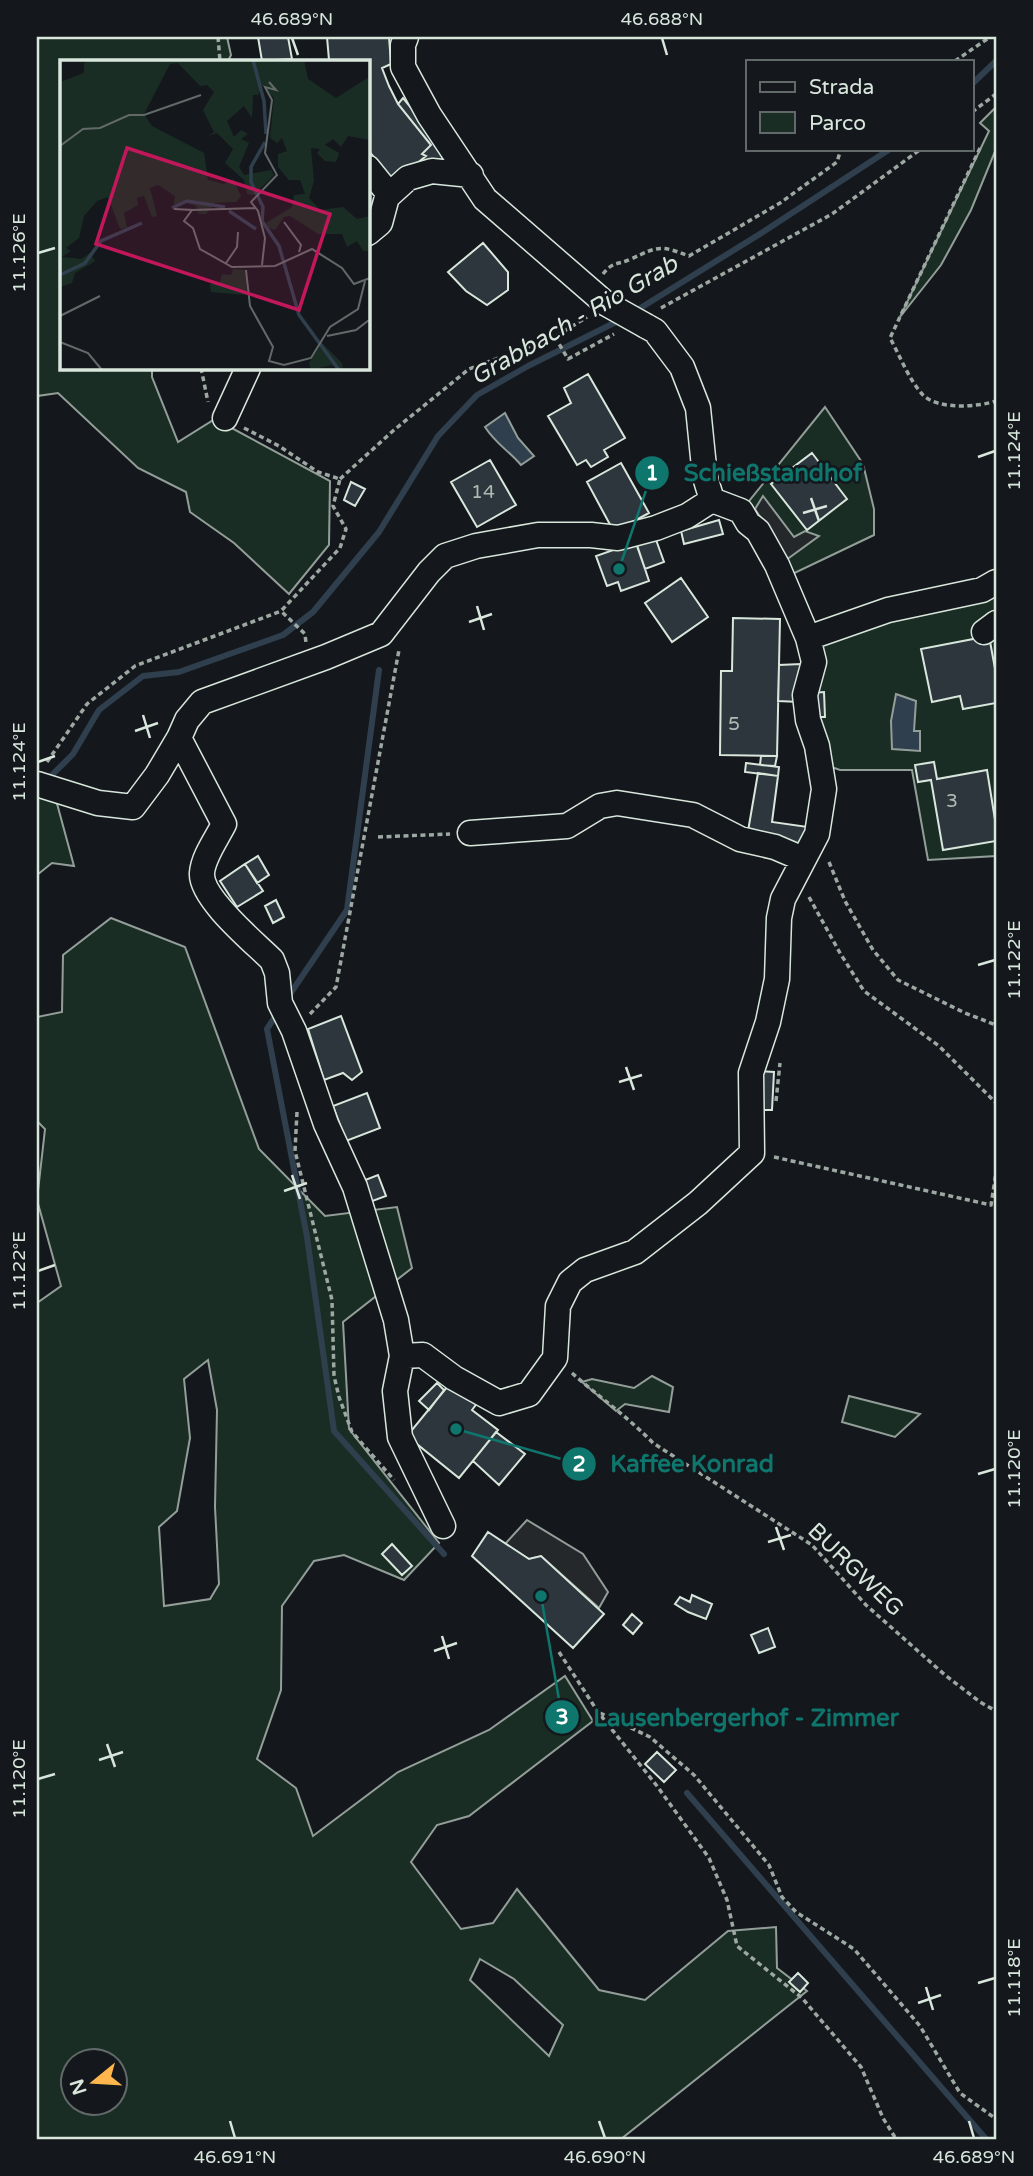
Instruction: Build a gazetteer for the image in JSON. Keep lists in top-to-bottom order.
{
  "streets": {
    "path": ["BURGWEG"]
  },
  "water": ["Grabbach - Rio Grab"],
  "places": ["Schießstandhof", "Kaffee Konrad", "Lausenbergerhof - Zimmer"],
  "house_numbers": ["14", "5", "3"],
  "legend": ["Strada", "Parco"],
  "north": "left",
  "coordinates": [
    "46.689°N",
    "46.688°N",
    "11.126°E",
    "11.124°E",
    "11.122°E",
    "11.120°E",
    "11.118°E",
    "46.691°N",
    "46.690°N"
  ]
}
